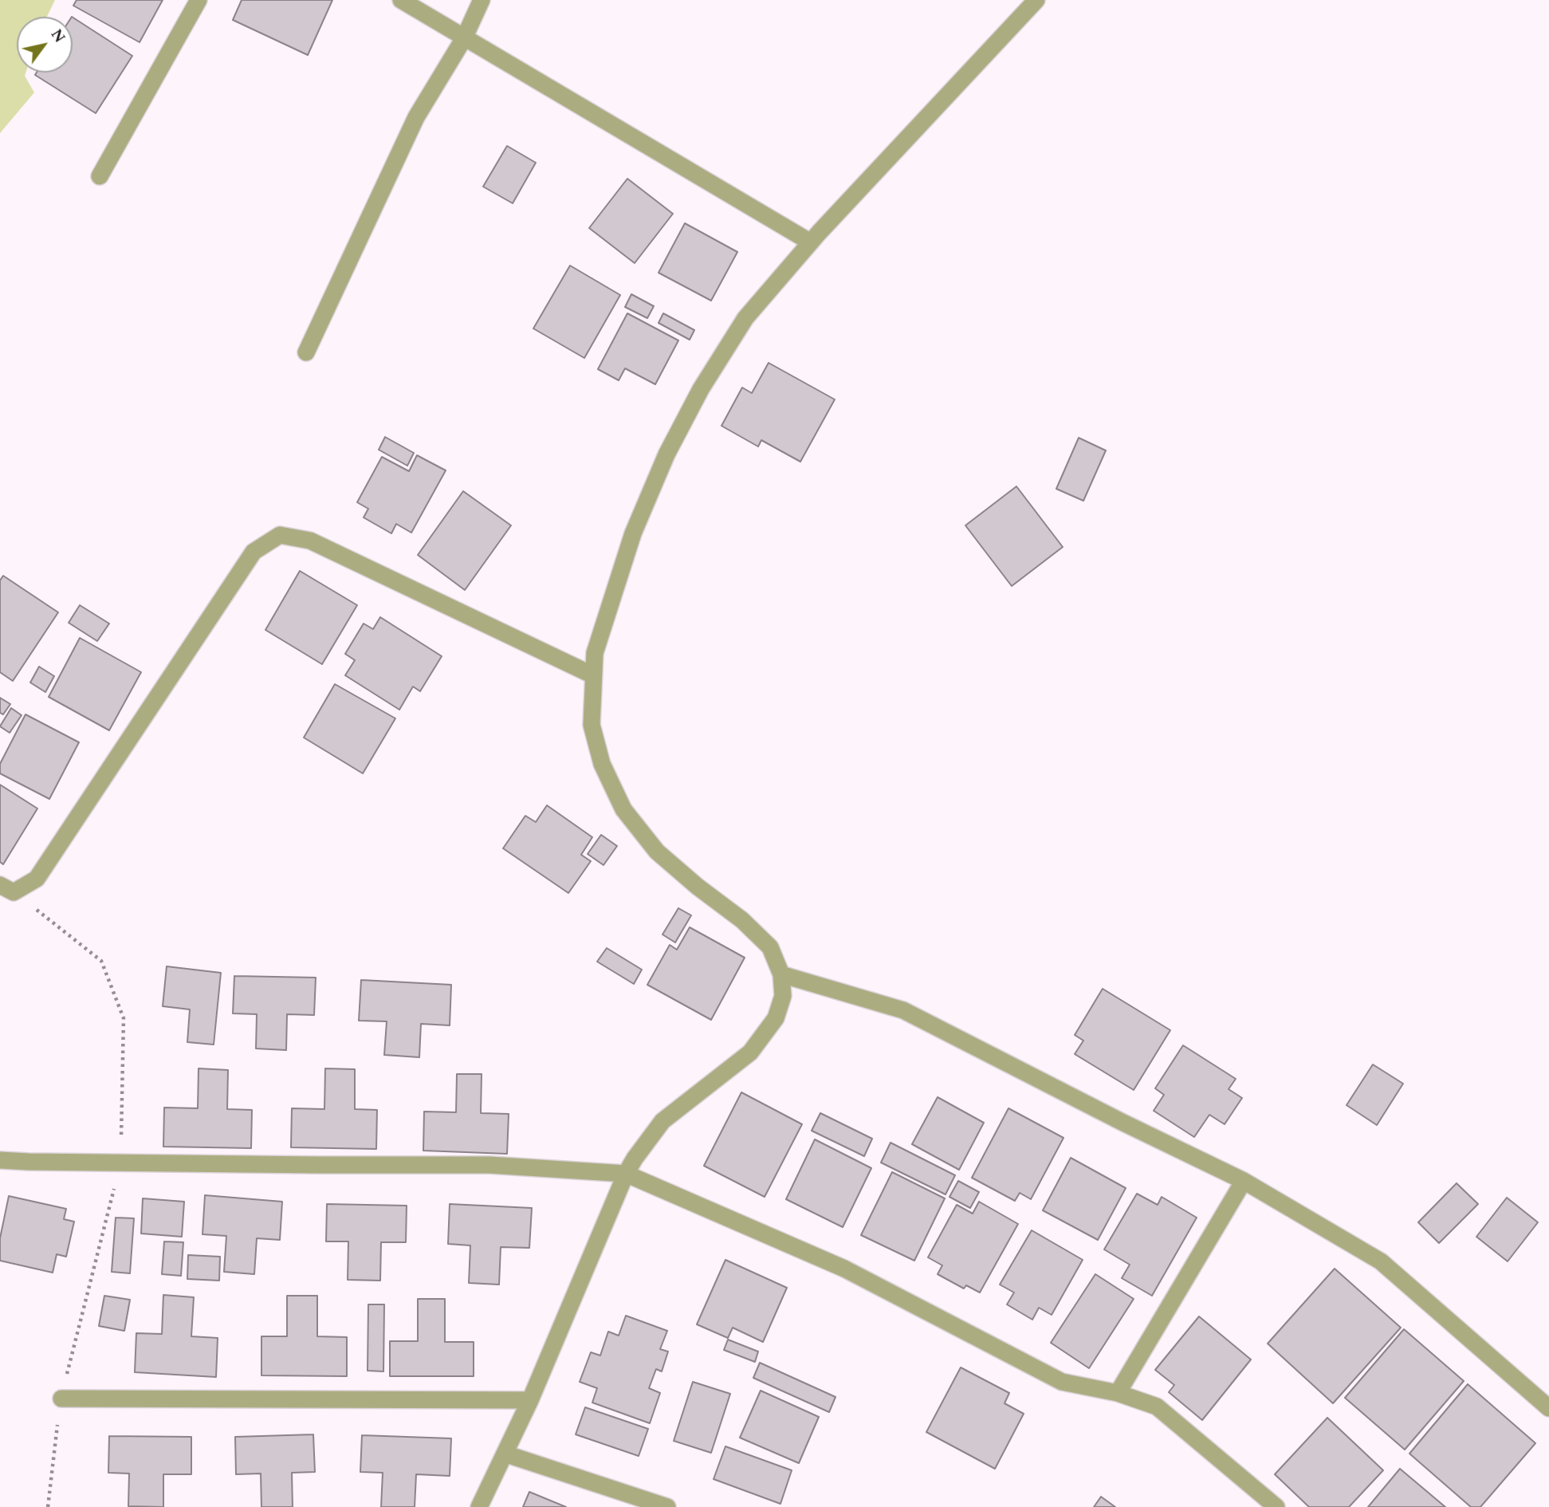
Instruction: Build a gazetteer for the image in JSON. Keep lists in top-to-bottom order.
{
  "north": "top right"
}
